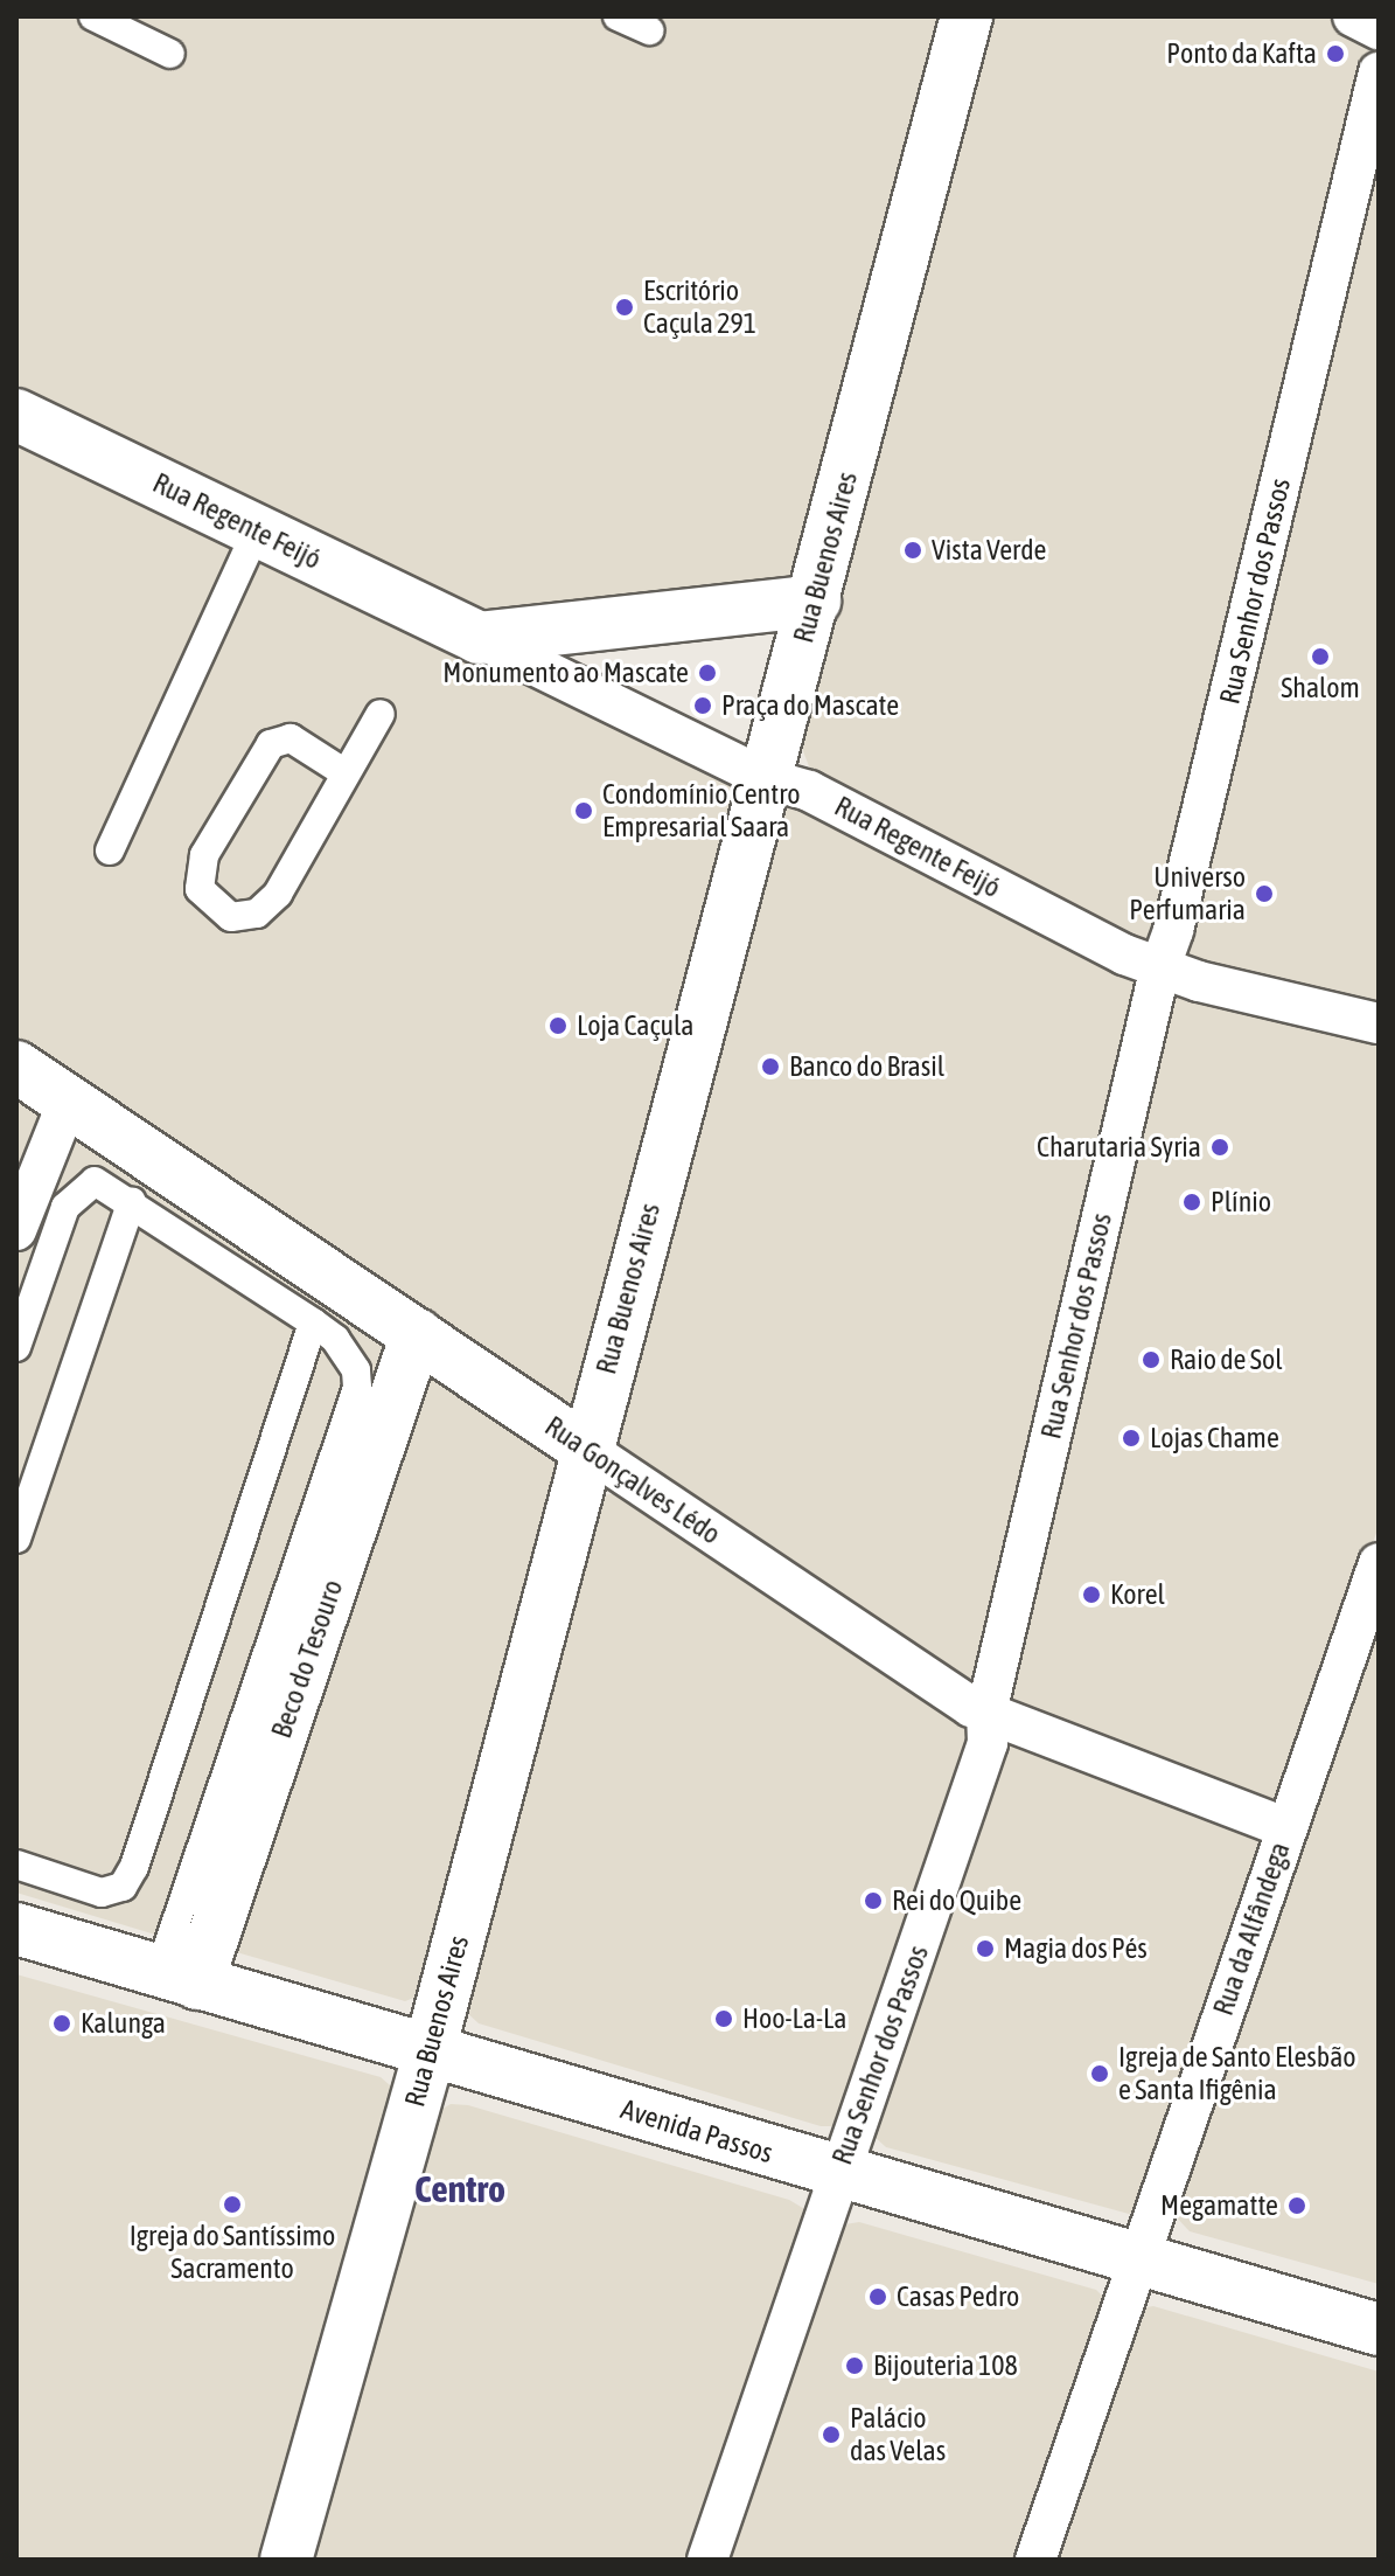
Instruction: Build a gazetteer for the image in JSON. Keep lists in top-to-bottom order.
{
  "streets": {
    "street": [
      "Rua Regente Feijó",
      "Rua Buenos Aires",
      "Rua Senhor dos Passos",
      "Rua Gonçalves Lédo",
      "Beco do Tesouro",
      "Rua da Alfândega",
      "Avenida Passos"
    ]
  },
  "crossings": [
    ["Rua Regente Feijó", "Rua Buenos Aires"],
    ["Rua Regente Feijó", "Rua Senhor dos Passos"],
    ["Rua Buenos Aires", "Rua Gonçalves Lédo"],
    ["Rua Buenos Aires", "Avenida Passos"],
    ["Rua Senhor dos Passos", "Rua Gonçalves Lédo"],
    ["Rua Senhor dos Passos", "Avenida Passos"],
    ["Rua Gonçalves Lédo", "Beco do Tesouro"],
    ["Rua Gonçalves Lédo", "Rua da Alfândega"],
    ["Beco do Tesouro", "Avenida Passos"],
    ["Rua da Alfândega", "Avenida Passos"]
  ],
  "districts": ["Centro"],
  "places": [
    "Ponto da Kafta",
    "Escritório Caçula 291",
    "Vista Verde",
    "Shalom",
    "Monumento ao Mascate",
    "Praça do Mascate",
    "Condomínio Centro Empresarial Saara",
    "Universo Perfumaria",
    "Loja Caçula",
    "Banco do Brasil",
    "Charutaria Syria",
    "Plínio",
    "Raio de Sol",
    "Lojas Chame",
    "Korel",
    "Rei do Quibe",
    "Magia dos Pés",
    "Hoo-La-La",
    "Kalunga",
    "Igreja de Santo Elesbão e Santa Ifigênia",
    "Igreja do Santíssimo Sacramento",
    "Megamatte",
    "Casas Pedro",
    "Bijouteria 108",
    "Palácio das Velas"
  ]
}
